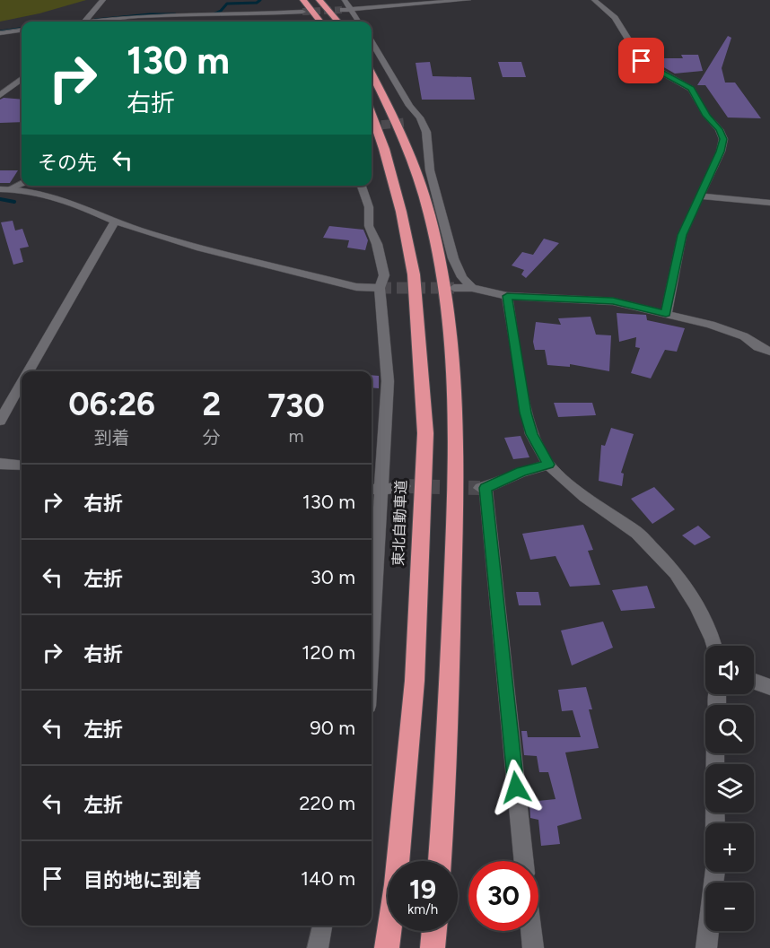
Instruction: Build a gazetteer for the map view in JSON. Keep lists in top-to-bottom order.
{
  "streets": {
    "highway": ["東北自動車道"]
  },
  "page": {
    "turn": ["130 m", "右折"],
    "then": "その先",
    "eta": [
      "06:26",
      "到着",
      "2",
      "分",
      "730",
      "m"
    ],
    "list": [
      {
        "name": "右折",
        "value": "130 m"
      },
      {
        "name": "左折",
        "value": "30 m"
      },
      {
        "name": "右折",
        "value": "120 m"
      },
      {
        "name": "左折",
        "value": "90 m"
      },
      {
        "name": "左折",
        "value": "220 m"
      },
      {
        "name": "目的地に到着",
        "value": "140 m"
      }
    ],
    "map_buttons": ["+", "−"],
    "speed": "19 km/h",
    "limit": "30"
  }
}
